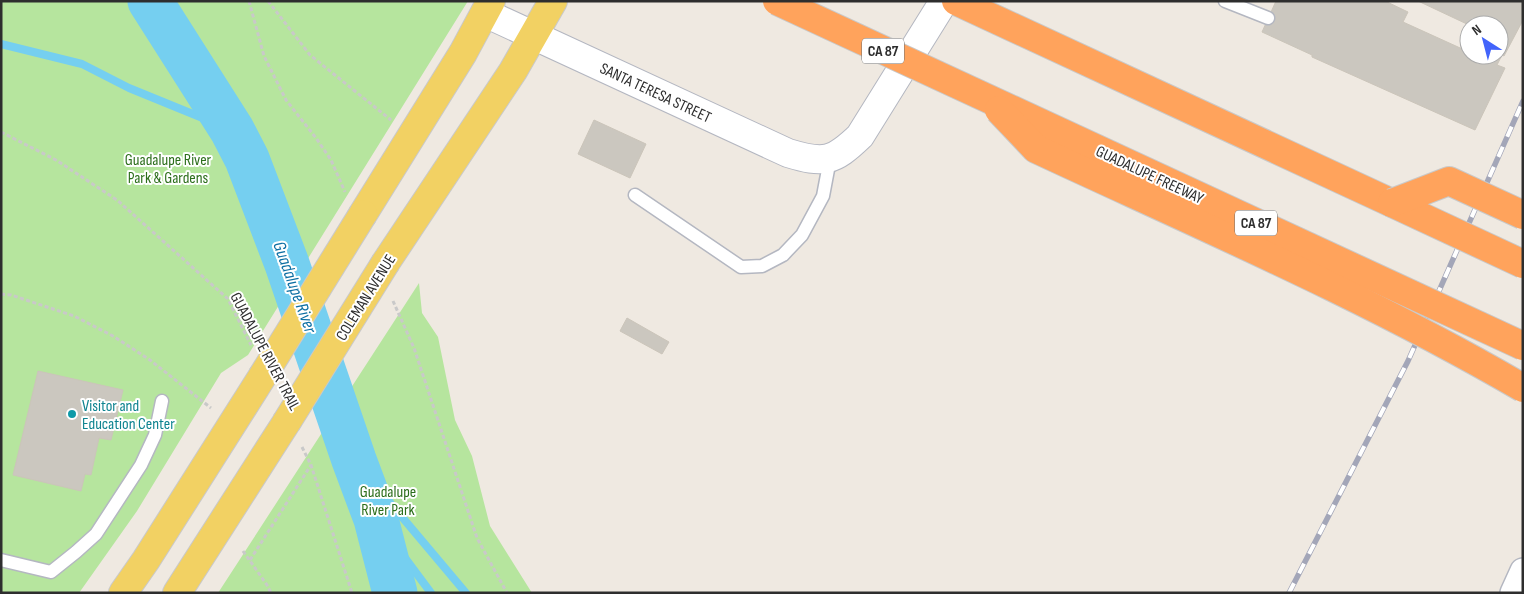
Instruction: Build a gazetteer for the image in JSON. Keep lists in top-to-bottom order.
{
  "streets": {
    "highway": ["CA 87", "GUADALUPE FREEWAY"],
    "main road": ["COLEMAN AVENUE"],
    "street": ["SANTA TERESA STREET"],
    "path": ["GUADALUPE RIVER TRAIL"]
  },
  "crossings": [
    ["SANTA TERESA STREET", "COLEMAN AVENUE"]
  ],
  "water": ["Guadalupe River"],
  "parks": ["Guadalupe River Park & Gardens", "Guadalupe River Park"],
  "places": ["Visitor and Education Center"],
  "north": "top left"
}
